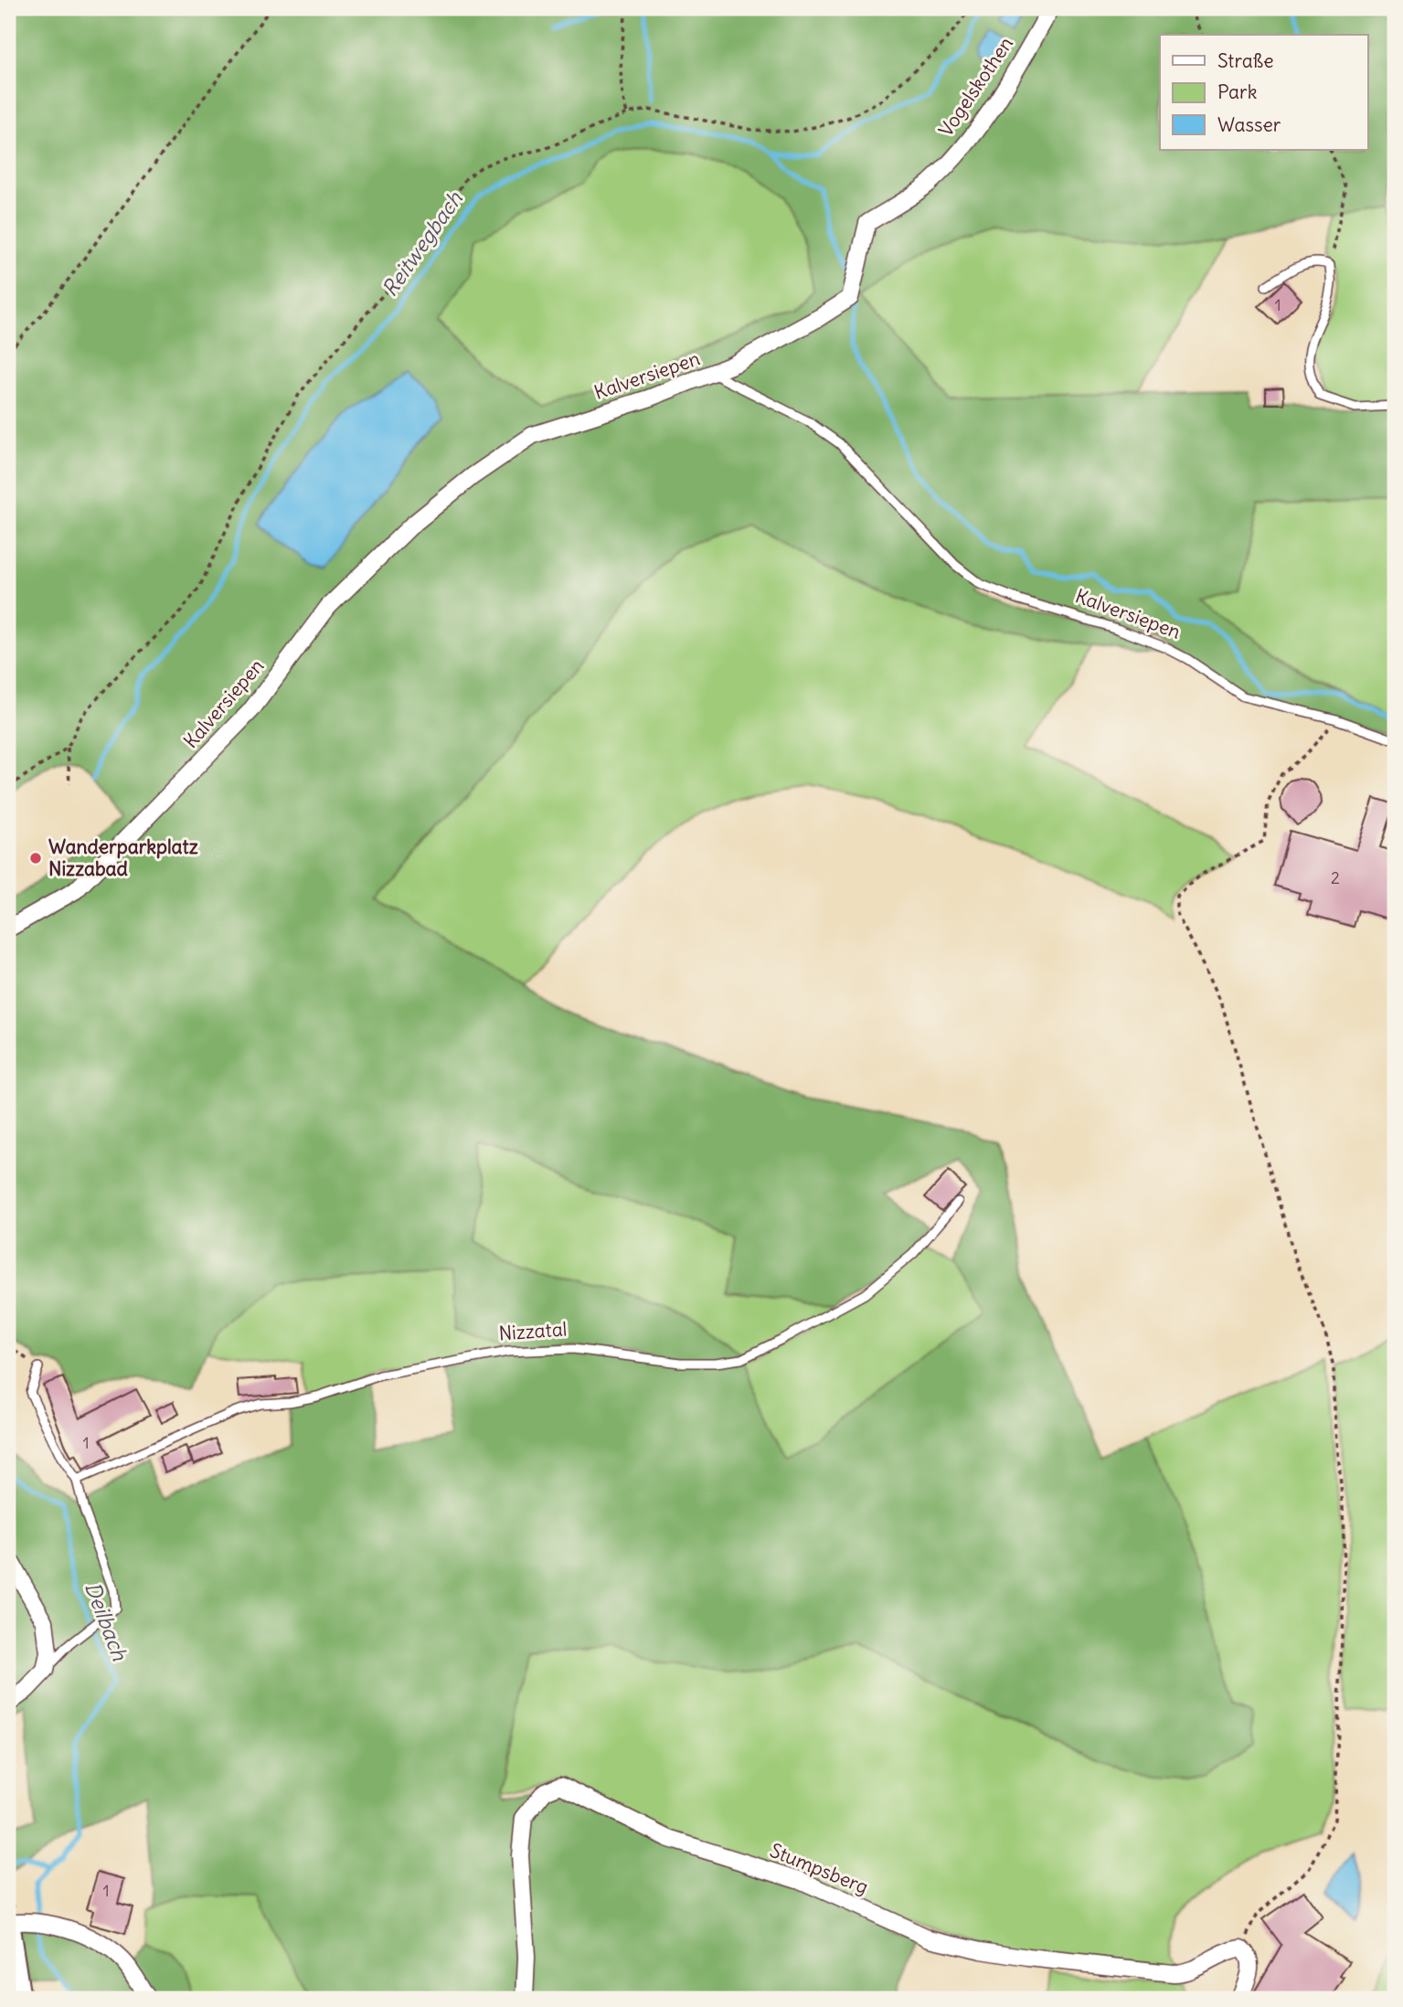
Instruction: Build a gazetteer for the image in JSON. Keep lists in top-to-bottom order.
{
  "streets": {
    "street": ["Vogelskothen", "Kalversiepen", "Stumpsberg"],
    "lane": ["Nizzatal"]
  },
  "crossings": [
    ["Vogelskothen", "Kalversiepen"]
  ],
  "water": ["Reitwegbach", "Deilbach"],
  "places": ["Wanderparkplatz Nizzabad"],
  "house_numbers": [
    "1",
    "2",
    "1",
    "1"
  ],
  "legend": ["Straße", "Park", "Wasser"]
}
